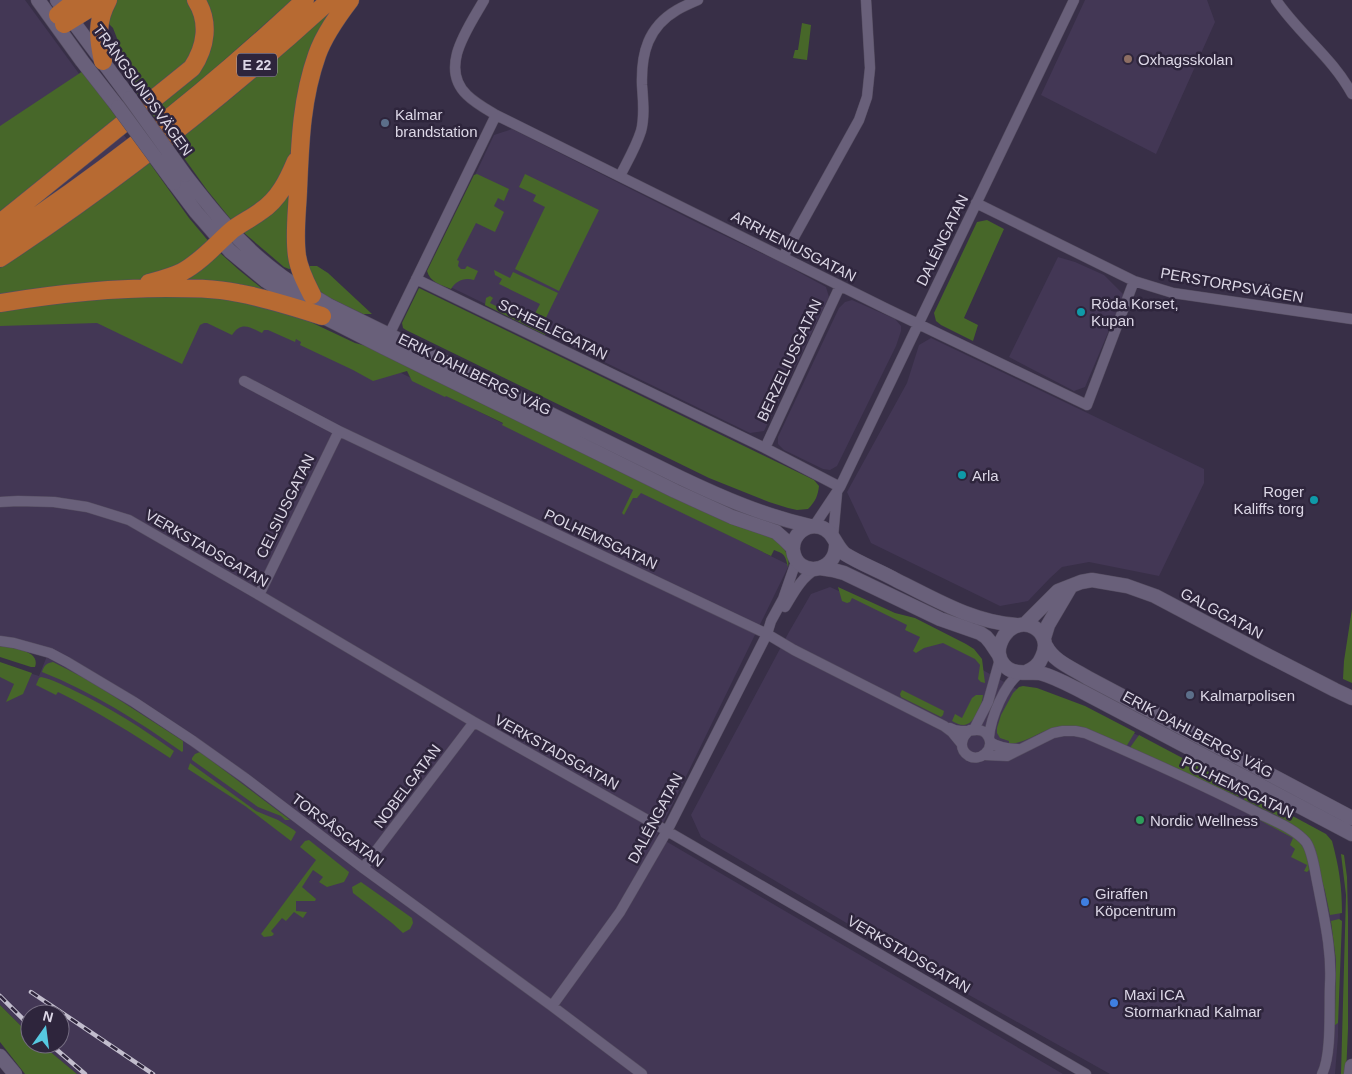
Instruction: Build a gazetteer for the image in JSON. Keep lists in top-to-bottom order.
{
  "streets": {
    "highway": ["E 22"],
    "main road": ["TRÅNGSUNDSVÄGEN", "ERIK DAHLBERGS VÄG", "GALGGATAN"],
    "street": [
      "DALÉNGATAN",
      "ARRHENIUSGATAN",
      "PERSTORPSVÄGEN",
      "SCHEELEGATAN",
      "BERZELIUSGATAN",
      "CELSIUSGATAN",
      "POLHEMSGATAN",
      "VERKSTADSGATAN",
      "NOBELGATAN",
      "TORSÅSGATAN"
    ]
  },
  "crossings": [
    ["TRÅNGSUNDSVÄGEN", "ERIK DAHLBERGS VÄG"],
    ["DALÉNGATAN", "ARRHENIUSGATAN"],
    ["DALÉNGATAN", "PERSTORPSVÄGEN"],
    ["DALÉNGATAN", "SCHEELEGATAN"],
    ["DALÉNGATAN", "ERIK DAHLBERGS VÄG"],
    ["DALÉNGATAN", "POLHEMSGATAN"],
    ["DALÉNGATAN", "VERKSTADSGATAN"],
    ["DALÉNGATAN", "TORSÅSGATAN"],
    ["ARRHENIUSGATAN", "PERSTORPSVÄGEN"],
    ["ARRHENIUSGATAN", "BERZELIUSGATAN"],
    ["SCHEELEGATAN", "BERZELIUSGATAN"],
    ["ERIK DAHLBERGS VÄG", "GALGGATAN"],
    ["CELSIUSGATAN", "POLHEMSGATAN"],
    ["CELSIUSGATAN", "VERKSTADSGATAN"],
    ["VERKSTADSGATAN", "NOBELGATAN"],
    ["NOBELGATAN", "TORSÅSGATAN"]
  ],
  "places": [
    "Oxhagsskolan",
    "Kalmar brandstation",
    "Röda Korset, Kupan",
    "Arla",
    "Roger Kaliffs torg",
    "Kalmarpolisen",
    "Nordic Wellness",
    "Giraffen Köpcentrum",
    "Maxi ICA Stormarknad Kalmar"
  ],
  "north": "top"
}
